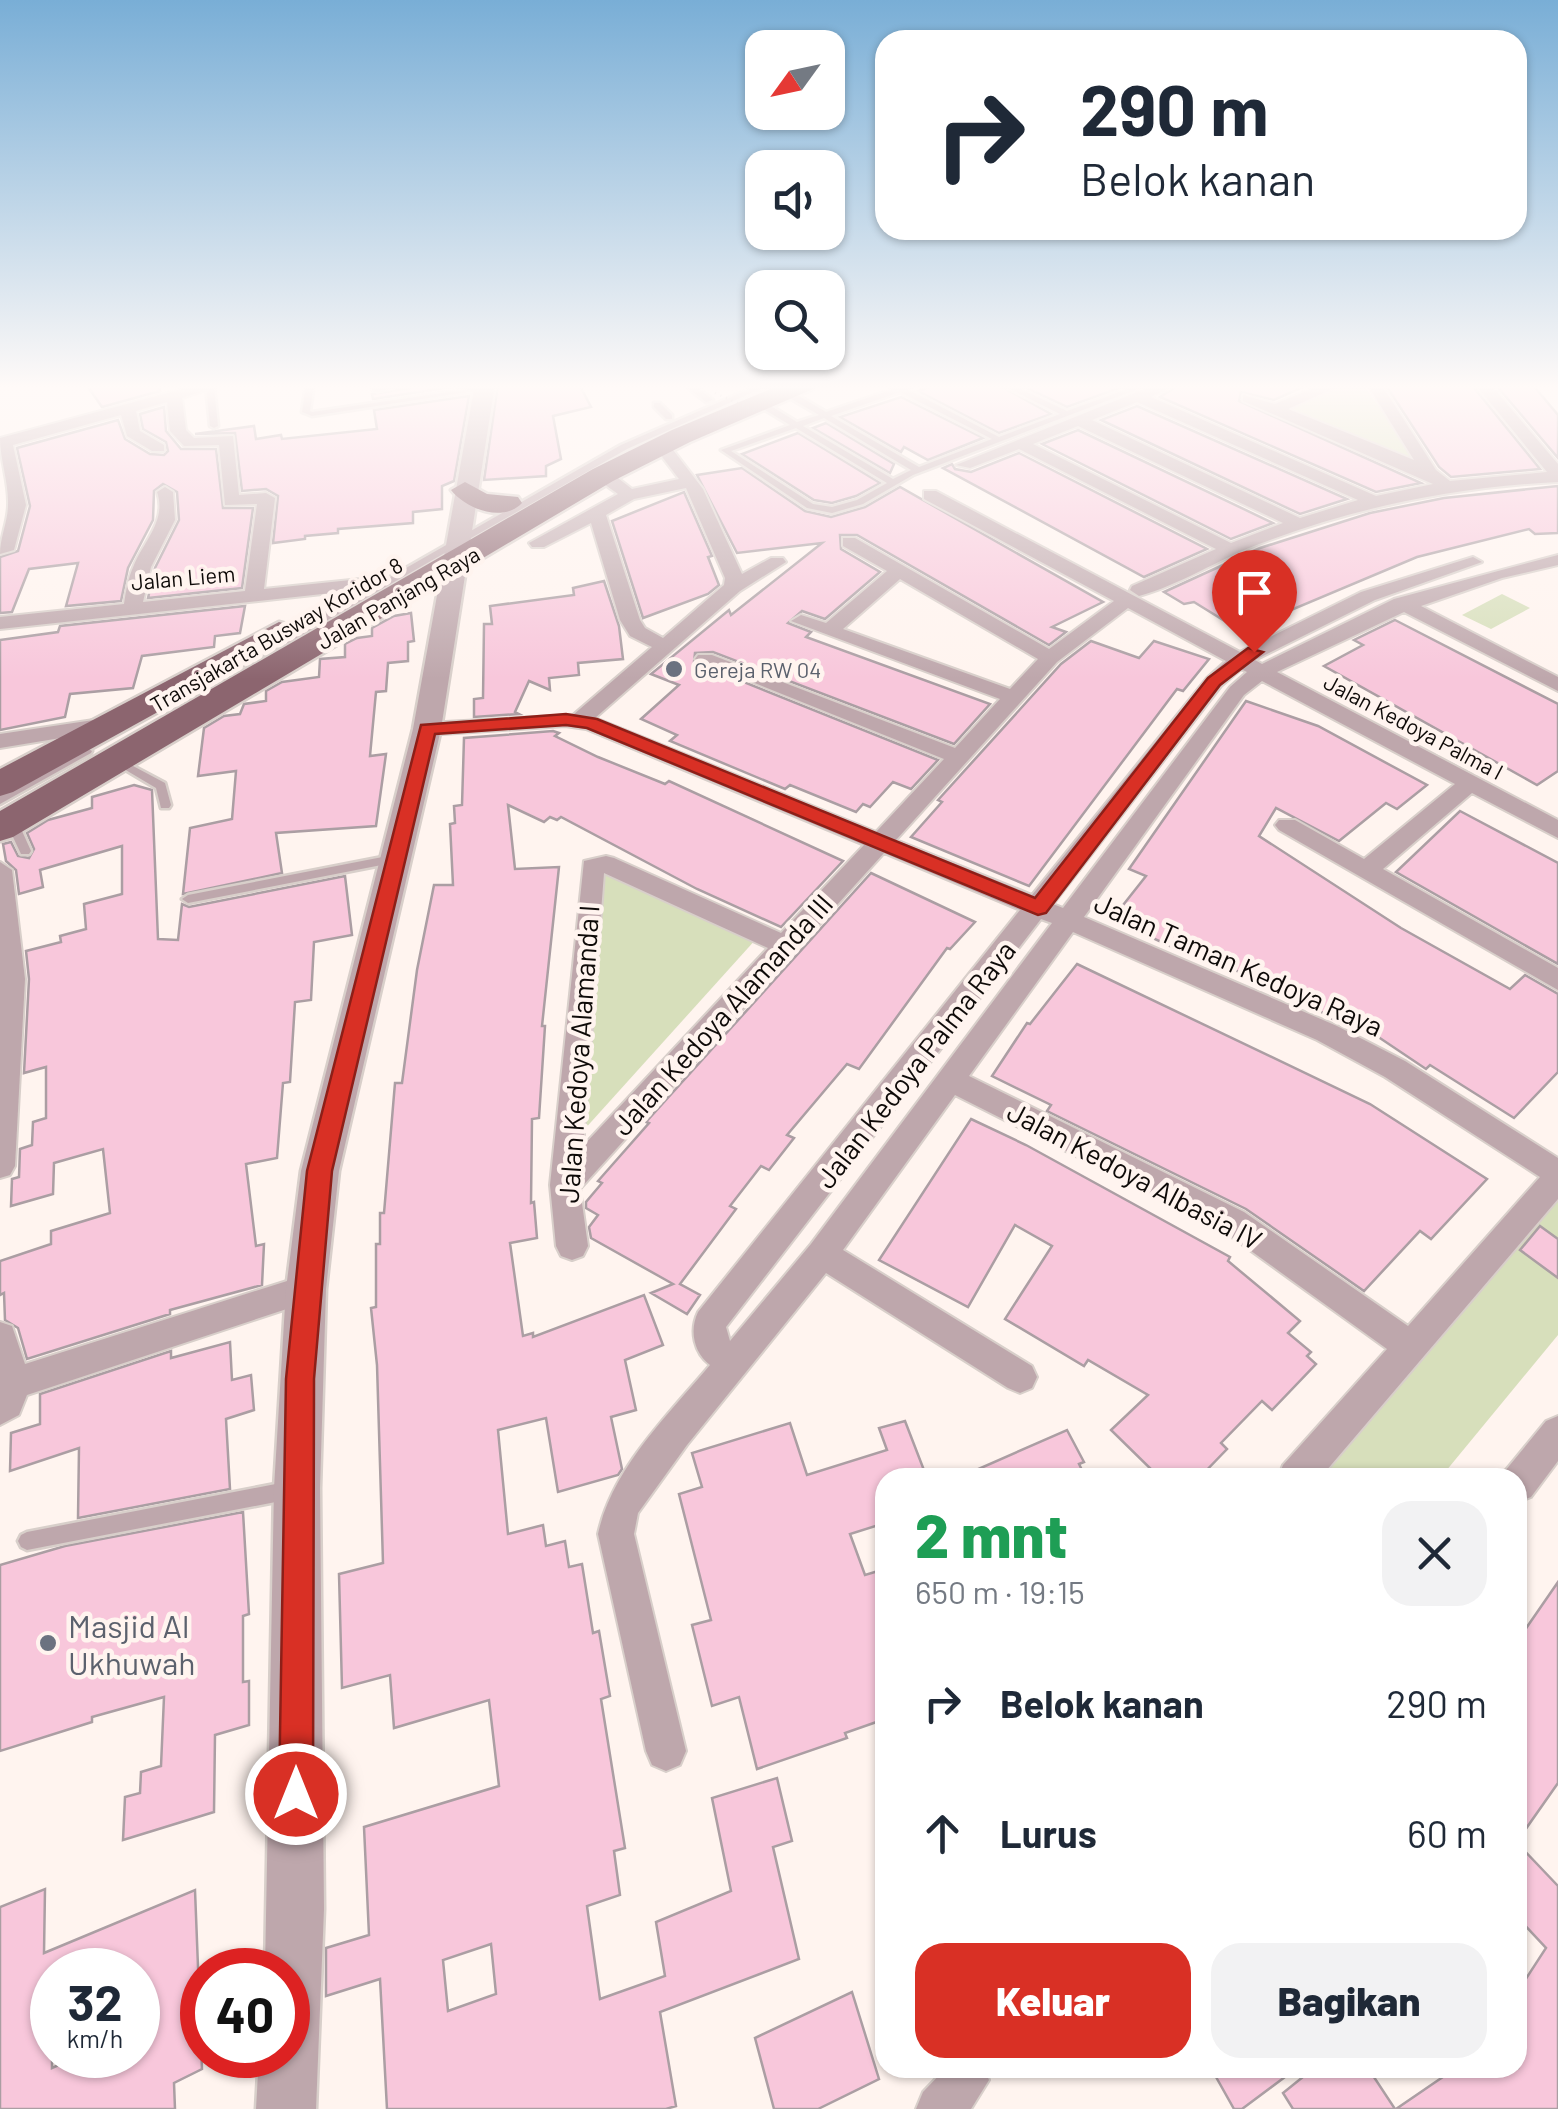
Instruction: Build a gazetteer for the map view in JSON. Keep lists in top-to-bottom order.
{
  "streets": {
    "main road": ["Jalan Panjang Raya"],
    "street": [
      "Jalan Liem",
      "Jalan Kedoya Palma I",
      "Jalan Taman Kedoya Raya",
      "Jalan Kedoya Alamanda III",
      "Jalan Kedoya Alamanda I",
      "Jalan Kedoya Palma Raya",
      "Jalan Kedoya Albasia IV"
    ],
    "lane": ["Transjakarta Busway Koridor 8"]
  },
  "crossings": [
    ["Jalan Liem", "Jalan Panjang Raya"],
    ["Jalan Panjang Raya", "Transjakarta Busway Koridor 8"],
    ["Jalan Kedoya Palma I", "Jalan Kedoya Alamanda III"],
    ["Jalan Kedoya Palma I", "Jalan Kedoya Palma Raya"],
    ["Jalan Taman Kedoya Raya", "Jalan Kedoya Alamanda III"],
    ["Jalan Taman Kedoya Raya", "Jalan Kedoya Palma Raya"],
    ["Jalan Kedoya Alamanda III", "Jalan Kedoya Alamanda I"],
    ["Jalan Kedoya Palma Raya", "Jalan Kedoya Albasia IV"]
  ],
  "places": ["Gereja RW 04", "Masjid Al Ukhuwah"],
  "north": "bottom left",
  "page": {
    "turn": ["290 m", "Belok kanan"],
    "heading": ["2 mnt", "650 m · 19:15"],
    "list": [
      {
        "name": "Belok kanan",
        "value": "290 m"
      },
      {
        "name": "Lurus",
        "value": "60 m"
      }
    ],
    "buttons": ["Keluar", "Bagikan"],
    "speed": "32 km/h",
    "limit": "40"
  }
}
